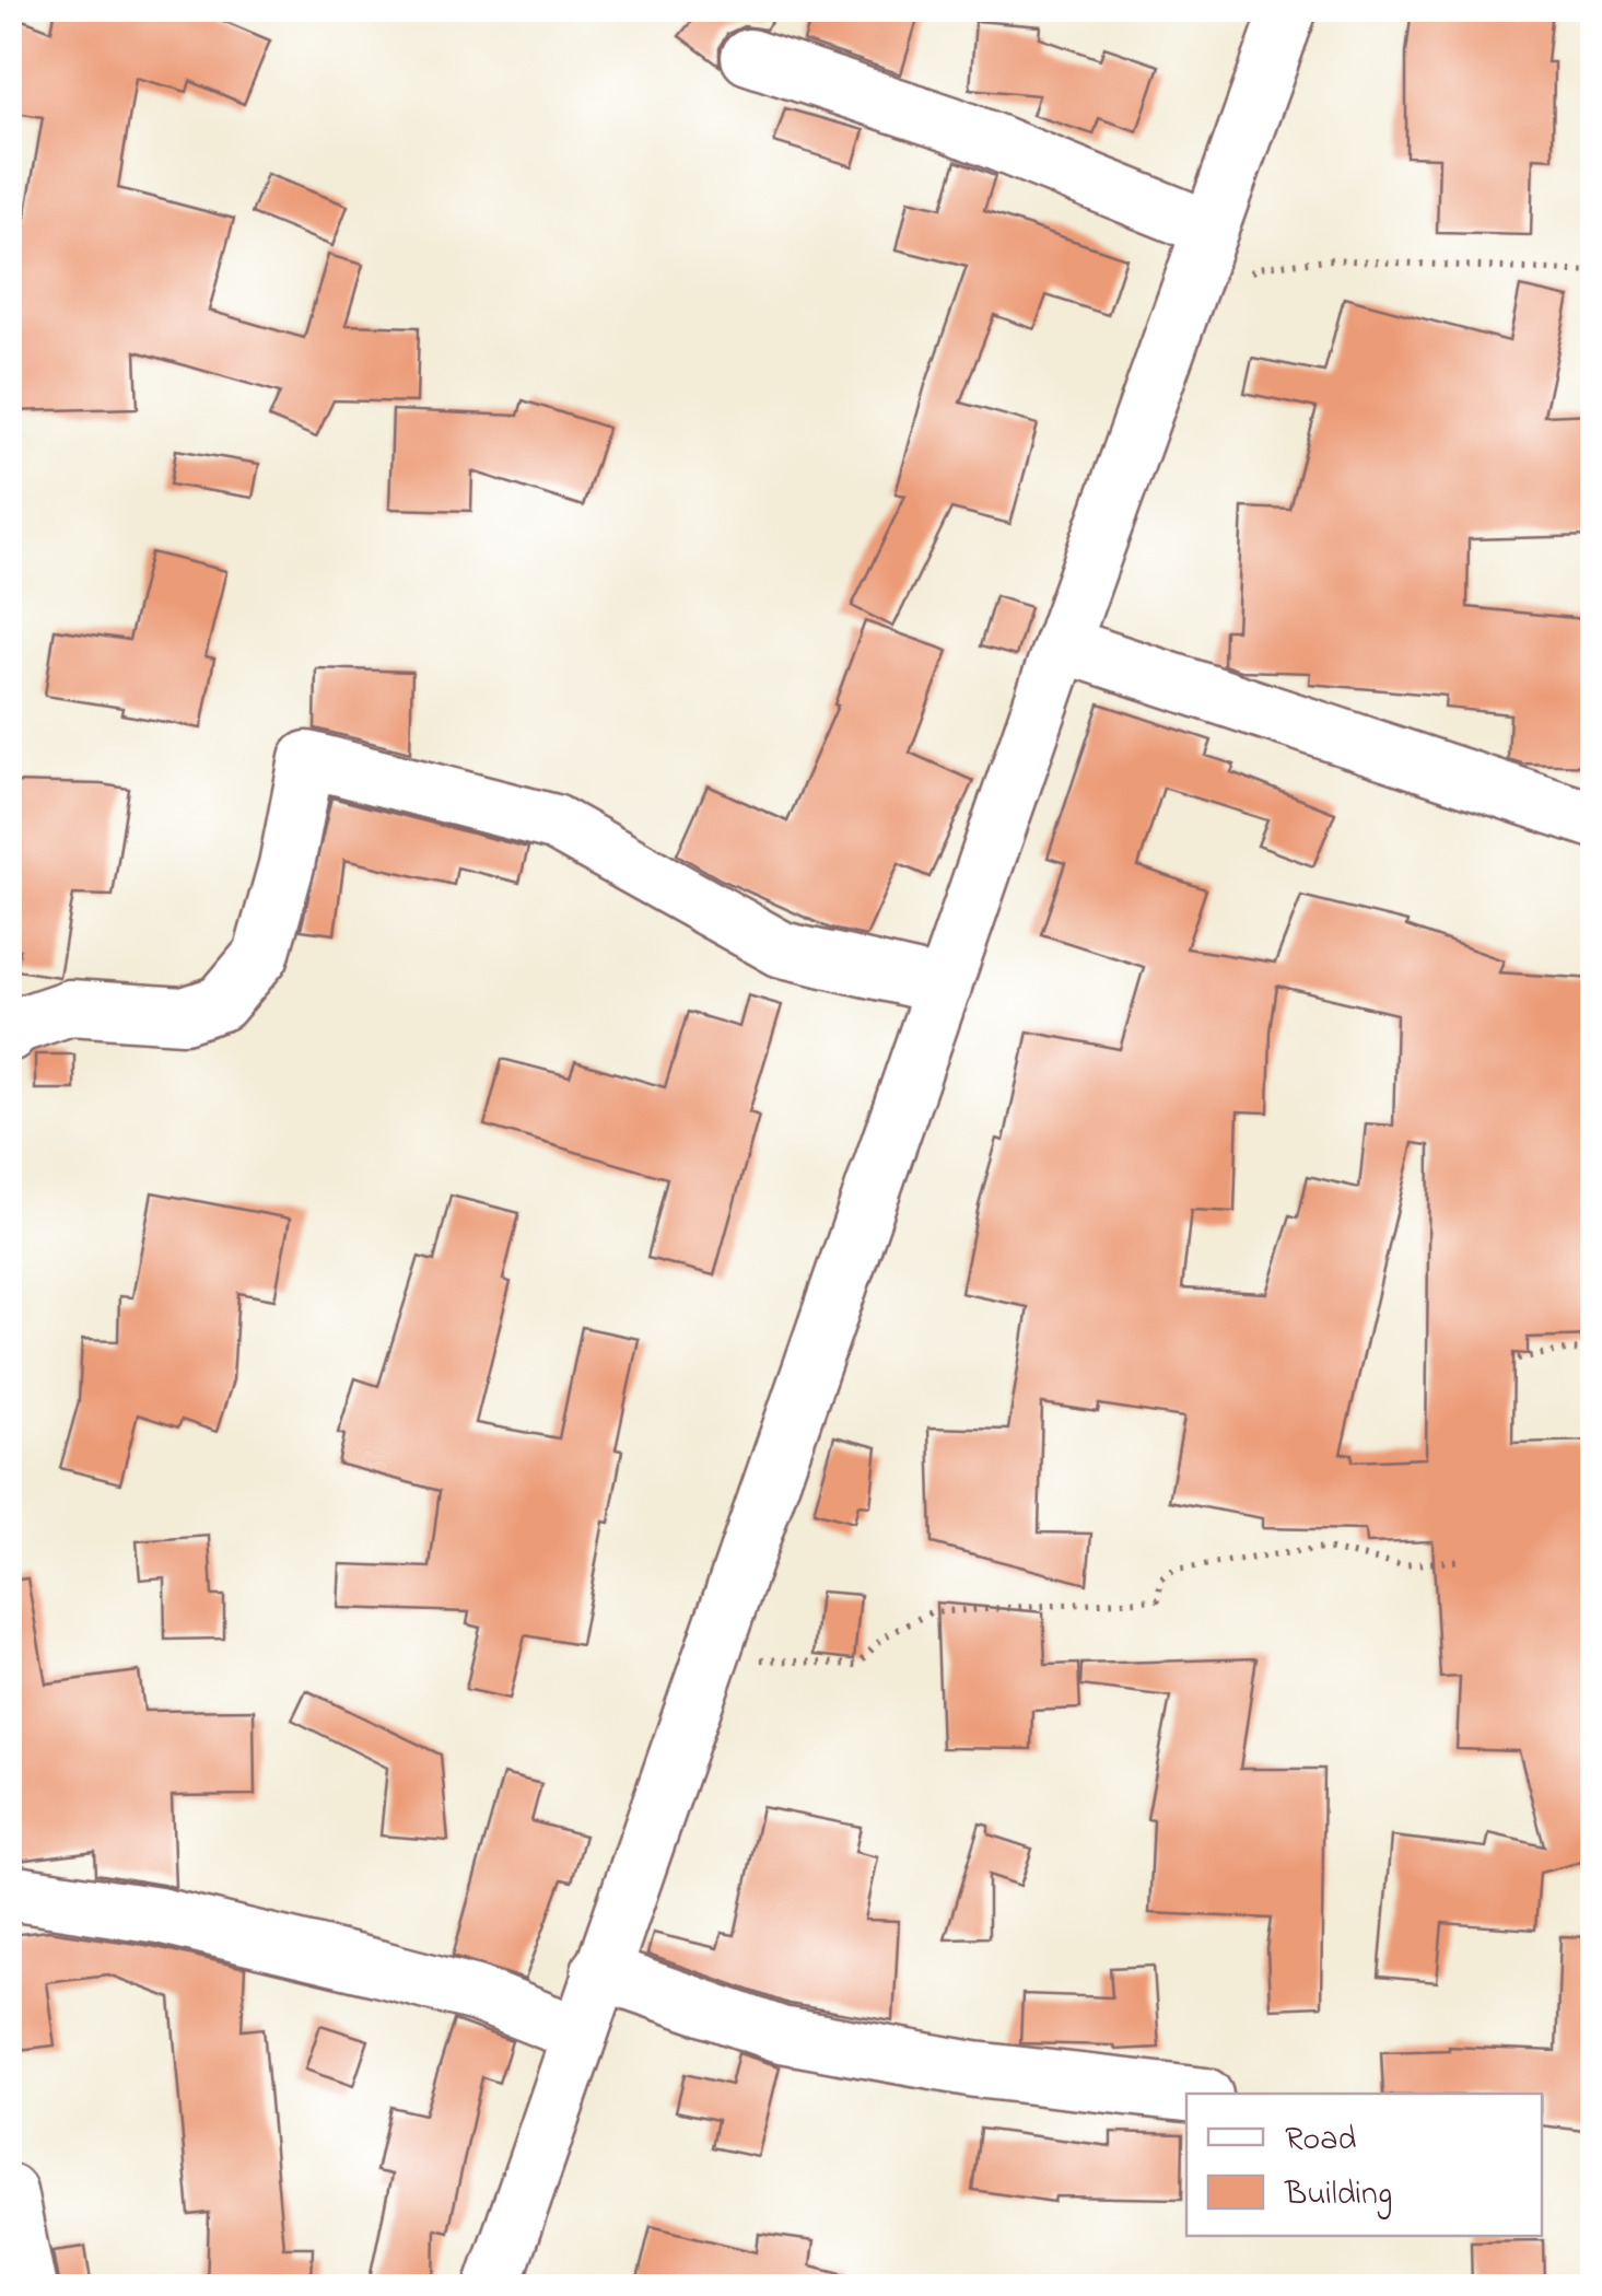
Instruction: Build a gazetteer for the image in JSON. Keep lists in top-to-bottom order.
{
  "legend": ["Road", "Building"]
}
